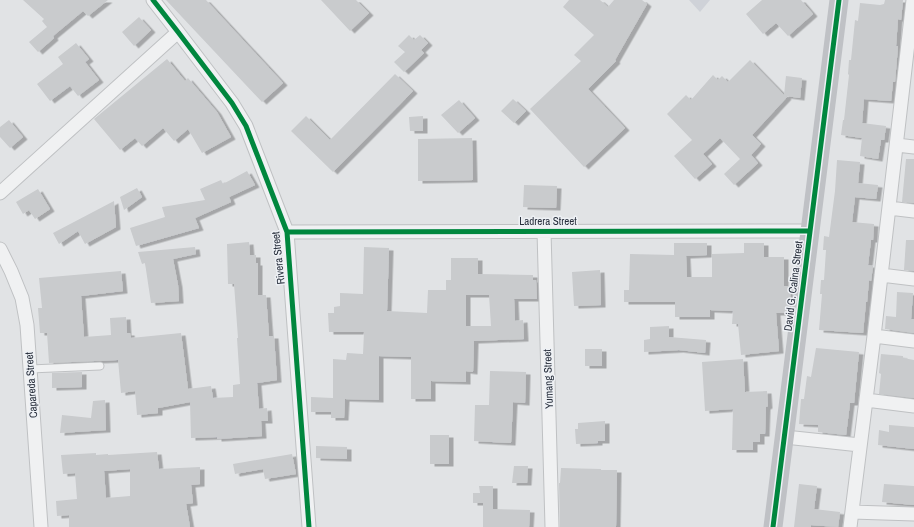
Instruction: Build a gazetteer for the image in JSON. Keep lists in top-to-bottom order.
{
  "streets": {
    "street": [
      "Ladrera Street",
      "Rivera Street",
      "David G. Calina Street",
      "Yumang Street",
      "Capareda Street"
    ]
  },
  "crossings": [
    ["Ladrera Street", "Rivera Street"],
    ["Ladrera Street", "David G. Calina Street"],
    ["Ladrera Street", "Yumang Street"]
  ]
}
